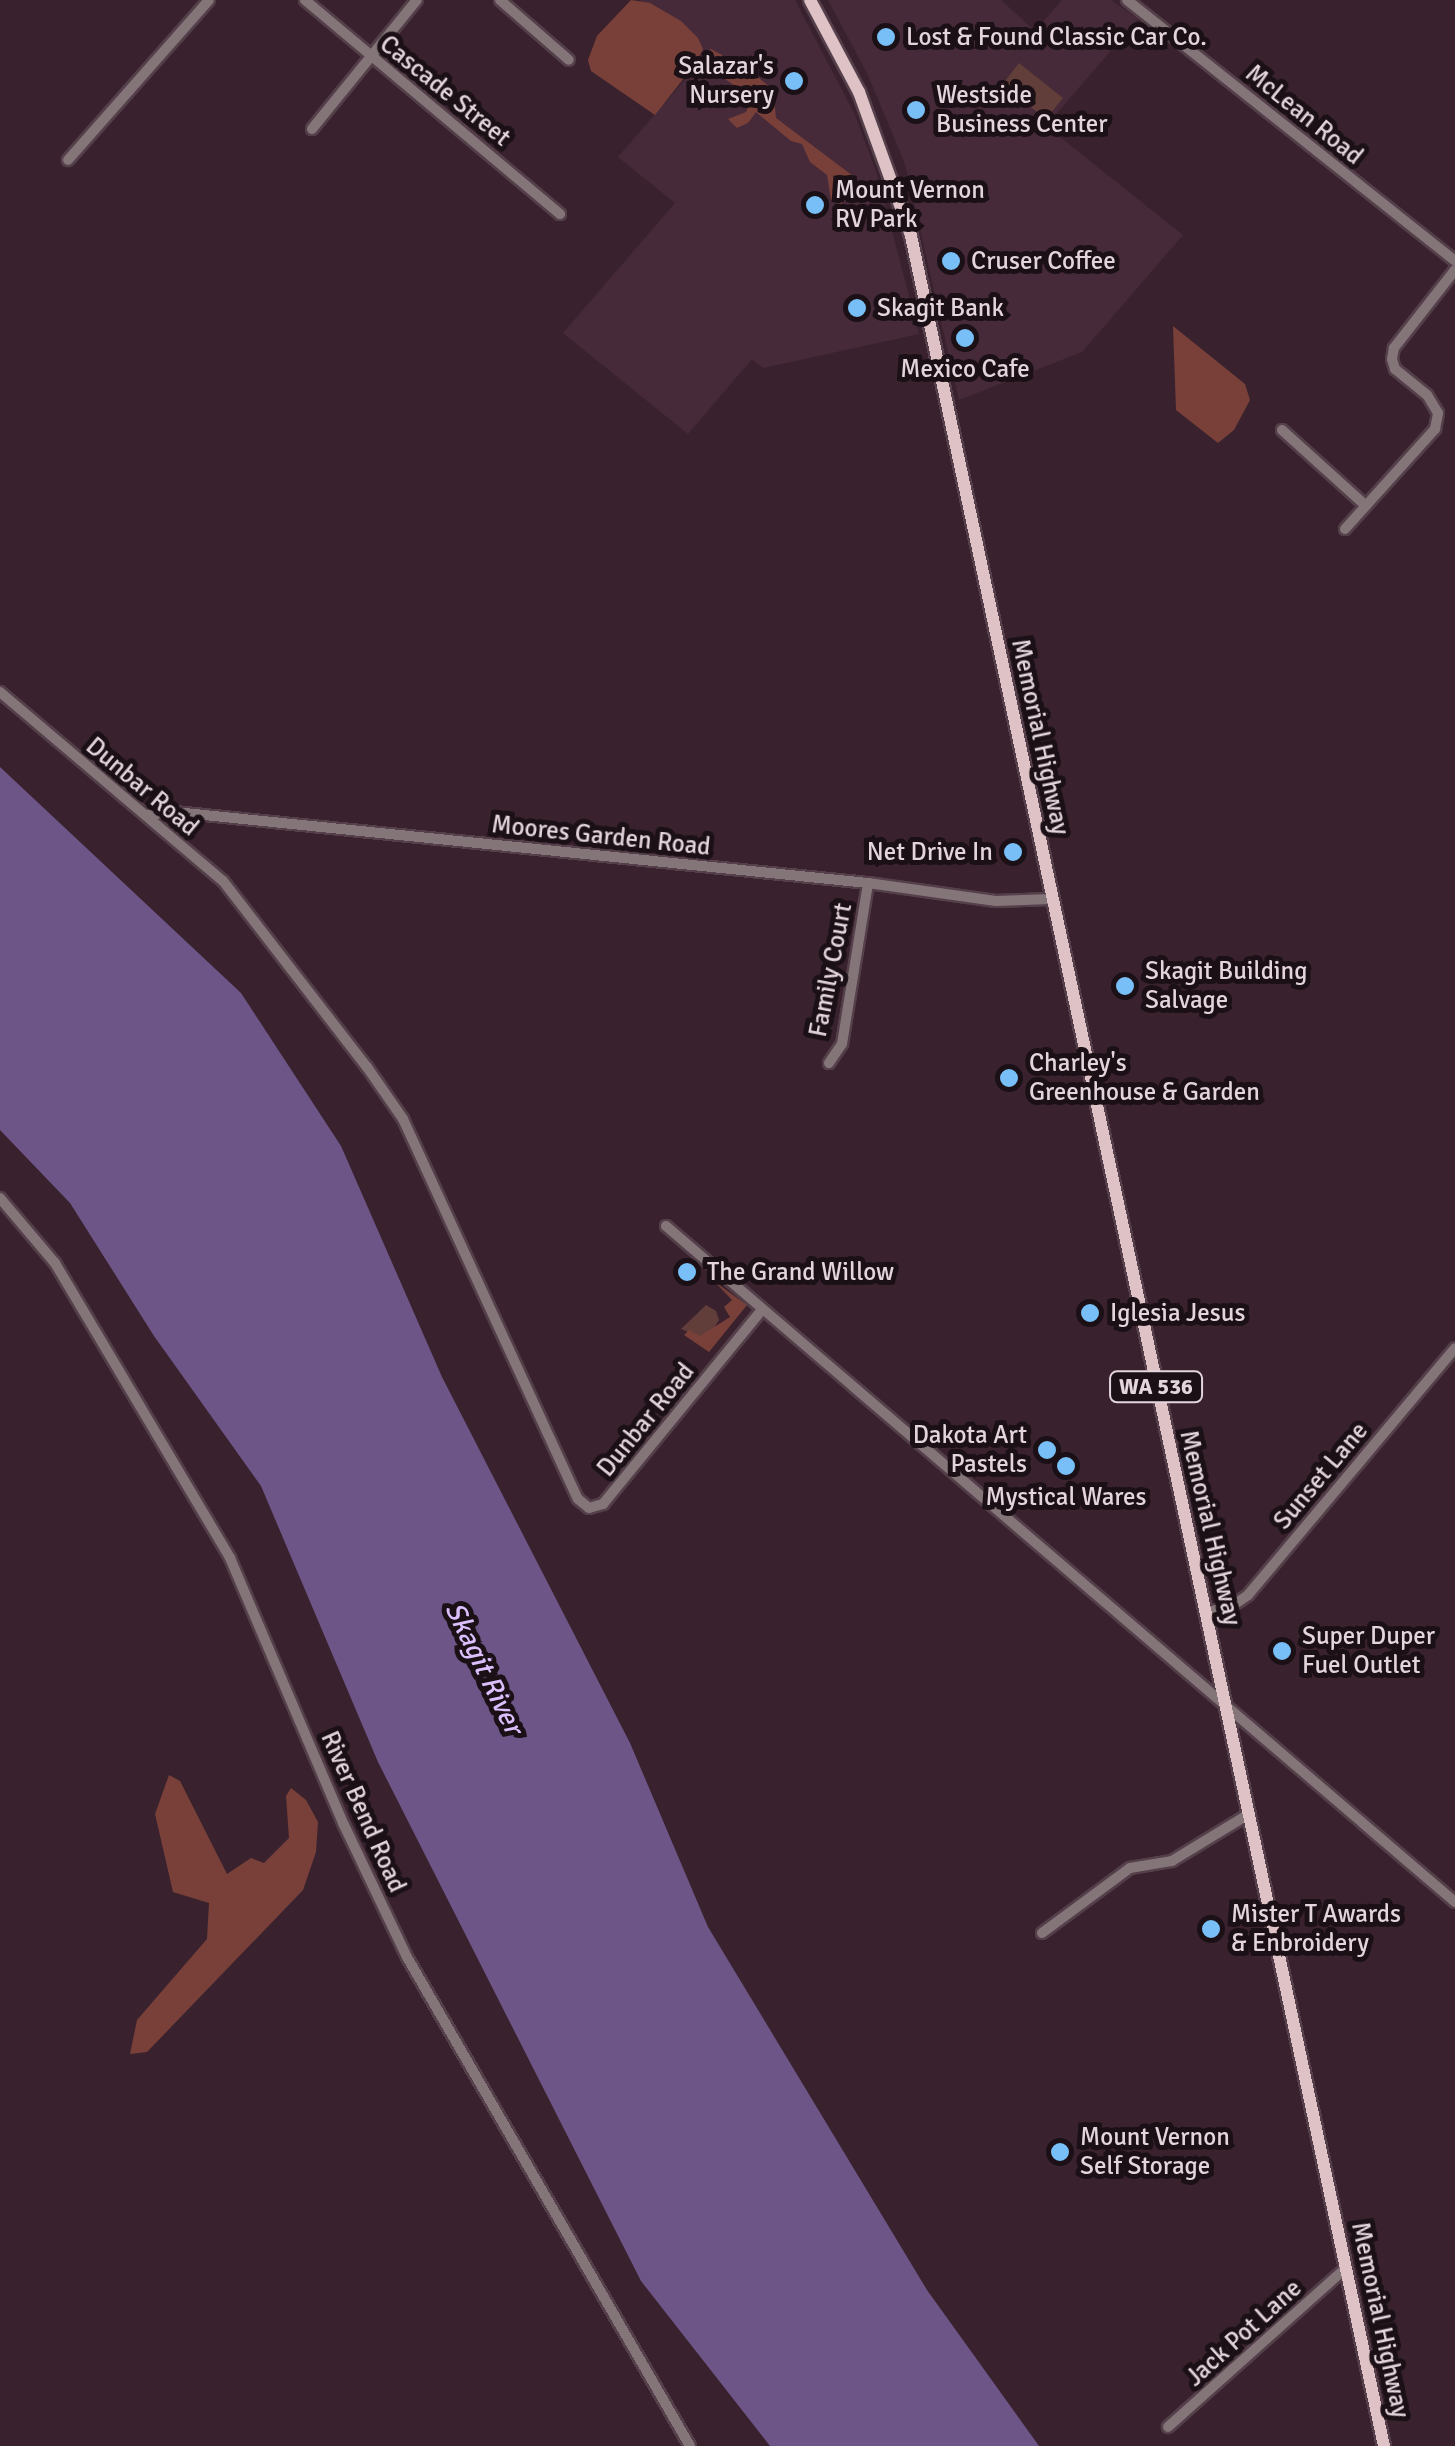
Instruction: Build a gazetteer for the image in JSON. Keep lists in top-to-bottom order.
{
  "streets": {
    "main road": ["Memorial Highway", "WA 536"],
    "street": [
      "Cascade Street",
      "McLean Road",
      "Dunbar Road",
      "Moores Garden Road",
      "Family Court",
      "Sunset Lane",
      "River Bend Road",
      "Jack Pot Lane"
    ]
  },
  "crossings": [
    ["Memorial Highway", "Moores Garden Road"],
    ["Memorial Highway", "Sunset Lane"],
    ["Memorial Highway", "Jack Pot Lane"],
    ["Dunbar Road", "Moores Garden Road"],
    ["Moores Garden Road", "Family Court"]
  ],
  "water": ["Skagit River"],
  "places": [
    "Lost & Found Classic Car Co.",
    "Salazar's Nursery",
    "Westside Business Center",
    "Mount Vernon RV Park",
    "Cruser Coffee",
    "Skagit Bank",
    "Mexico Cafe",
    "Net Drive In",
    "Skagit Building Salvage",
    "Charley's Greenhouse & Garden",
    "The Grand Willow",
    "Iglesia Jesus",
    "Dakota Art Pastels",
    "Mystical Wares",
    "Super Duper Fuel Outlet",
    "Mister T Awards & Enbroidery",
    "Mount Vernon Self Storage"
  ]
}
